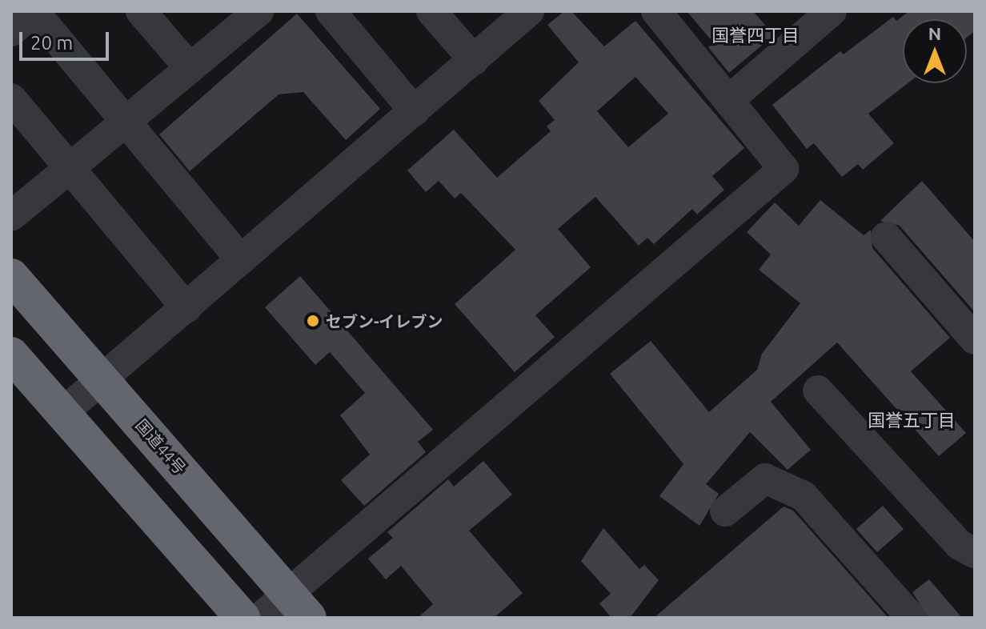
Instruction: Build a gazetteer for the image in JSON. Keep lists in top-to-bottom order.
{
  "streets": {
    "highway": ["国道44号"]
  },
  "districts": ["国誉四丁目", "国誉五丁目"],
  "places": ["セブン-イレブン"],
  "scale_bar": "20 m",
  "north": "top"
}
